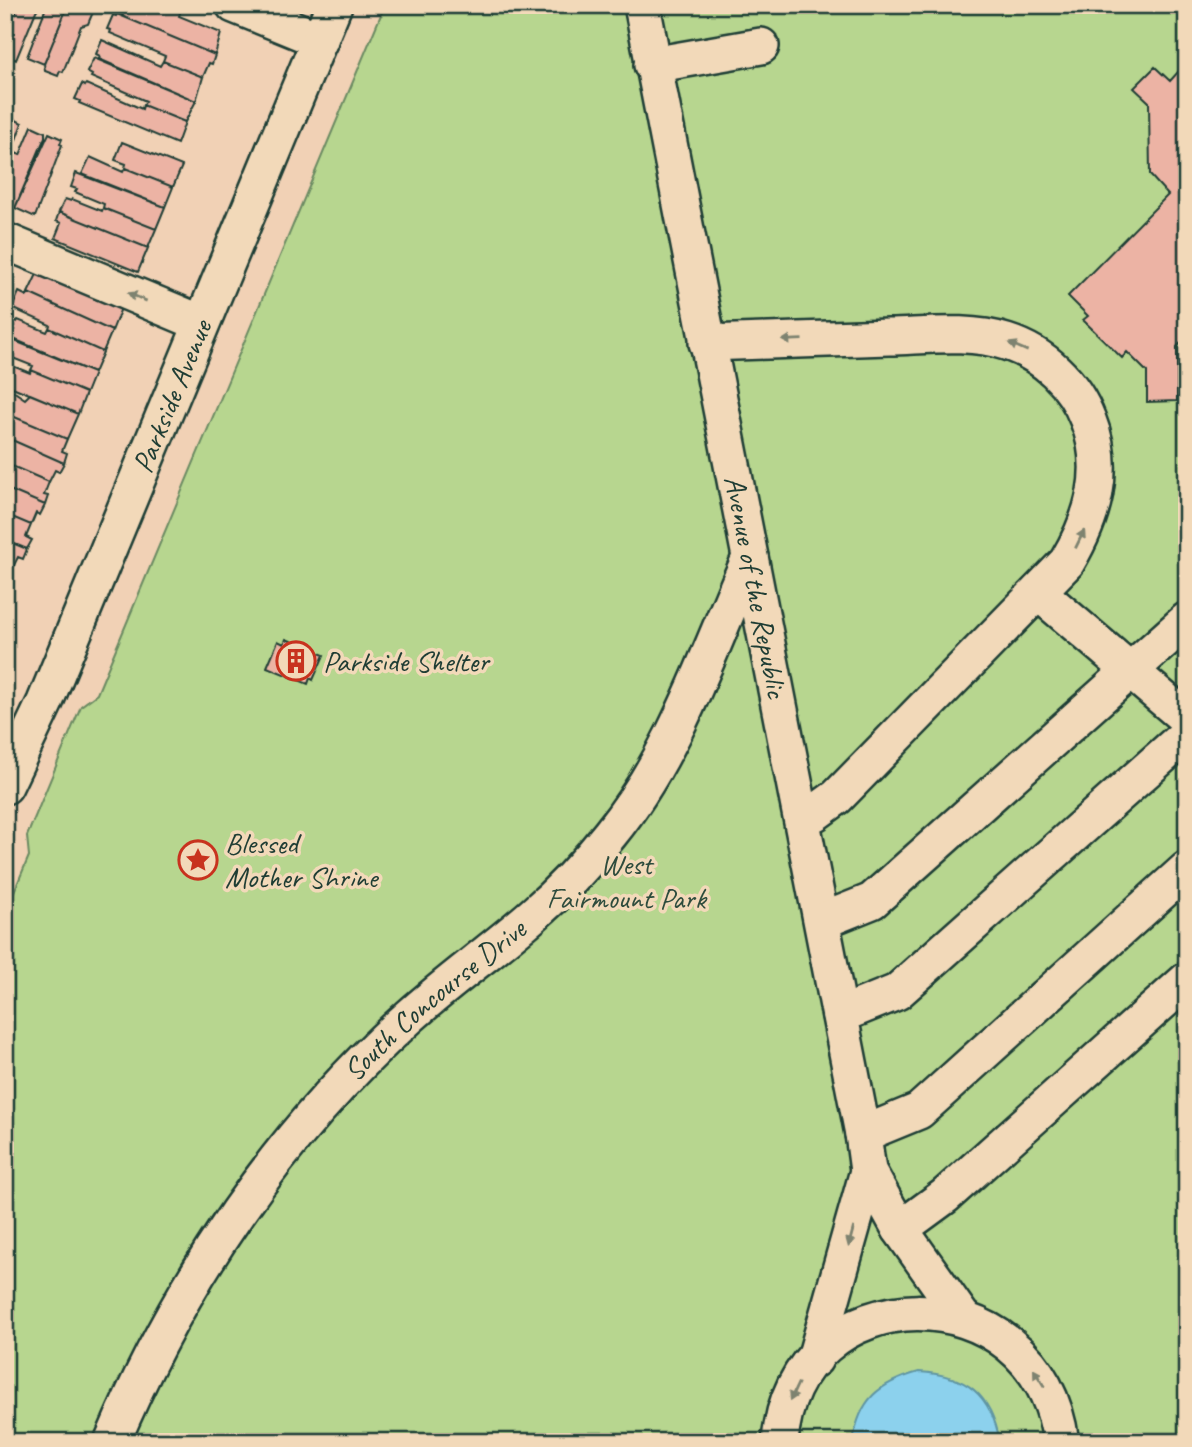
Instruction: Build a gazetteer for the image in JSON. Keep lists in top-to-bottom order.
{
  "streets": {
    "street": ["Parkside Avenue", "Avenue of the Republic", "South Concourse Drive"]
  },
  "crossings": [
    ["Avenue of the Republic", "South Concourse Drive"]
  ],
  "parks": ["West Fairmount Park"],
  "places": {
    "building": ["Parkside Shelter"],
    "place": ["Blessed Mother Shrine"]
  }
}
